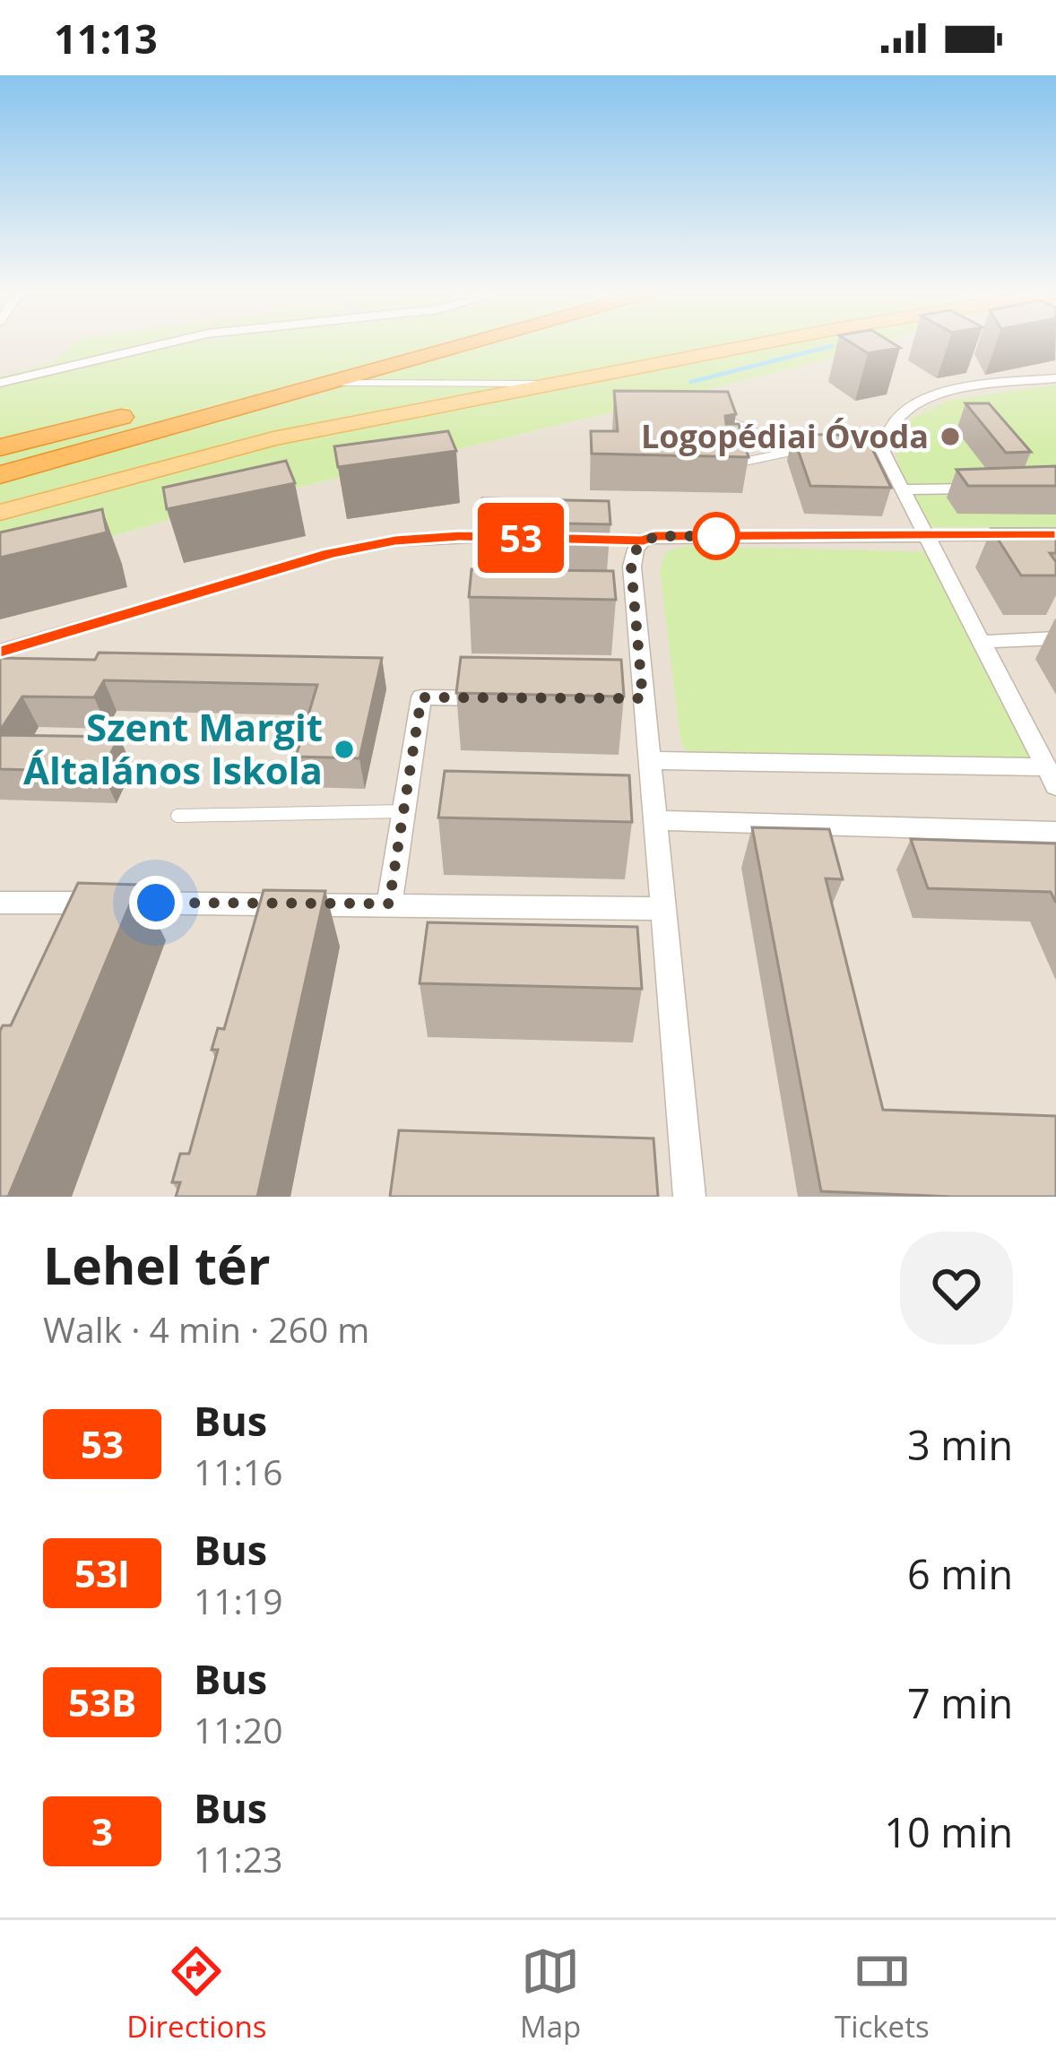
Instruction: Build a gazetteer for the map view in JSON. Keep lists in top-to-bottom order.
{
  "places": ["Logopédiai Óvoda", "Szent Margit Általános Iskola"],
  "lines": ["bus line 53"],
  "page": {
    "status": "11:13",
    "on_map": "53",
    "heading": ["Lehel tér", "Walk · 4 min · 260 m"],
    "list": [
      {
        "mark": "53",
        "name": "Bus",
        "note": "11:16",
        "value": "3 min"
      },
      {
        "mark": "53I",
        "name": "Bus",
        "note": "11:19",
        "value": "6 min"
      },
      {
        "mark": "53B",
        "name": "Bus",
        "note": "11:20",
        "value": "7 min"
      },
      {
        "mark": "3",
        "name": "Bus",
        "note": "11:23",
        "value": "10 min"
      }
    ],
    "tabs": ["Directions", "Map", "Tickets"]
  }
}
